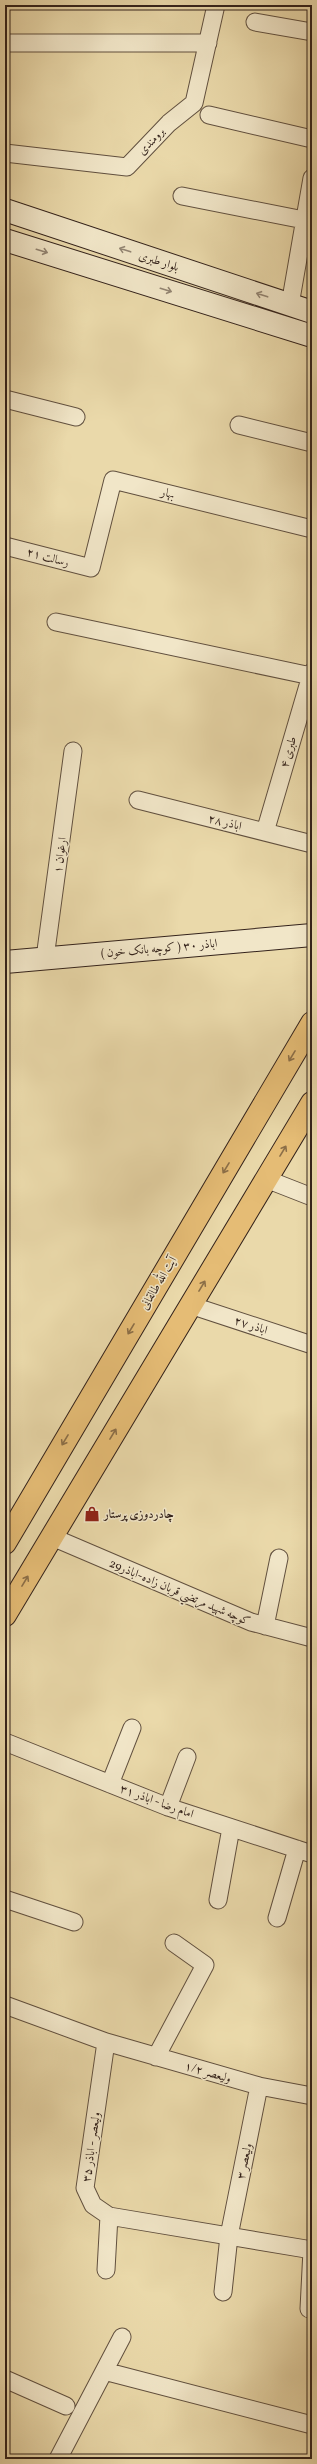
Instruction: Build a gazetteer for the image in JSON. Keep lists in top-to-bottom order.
{
  "streets": {
    "main road": ["بلوار طبری", "اباذر ۳۰ ( کوچه بانک خون )", "آیت الله طالقانی"],
    "street": [
      "برومندی",
      "بهار",
      "رسالت ۲۱",
      "طبری ۴",
      "اباذر ۲۸",
      "ارغوان ۱",
      "اباذر ۲۷",
      "كوچه شهيد مرتضي قربان زاده-اباذر29",
      "امام رضا - اباذر ۳۱",
      "ولیعصر ۱/۲",
      "ولیعصر - اباذر ۳۵",
      "ولیعصر ۳"
    ]
  },
  "crossings": [
    ["بهار", "رسالت ۲۱"],
    ["طبری ۴", "اباذر ۲۸"],
    ["ارغوان ۱", "اباذر ۳۰ ( کوچه بانک خون )"],
    ["ولیعصر ۱/۲", "ولیعصر - اباذر ۳۵"],
    ["ولیعصر ۱/۲", "ولیعصر ۳"],
    ["ولیعصر - اباذر ۳۵", "ولیعصر ۳"]
  ],
  "places": {
    "shop": ["چادردوزی پرستار"]
  }
}
